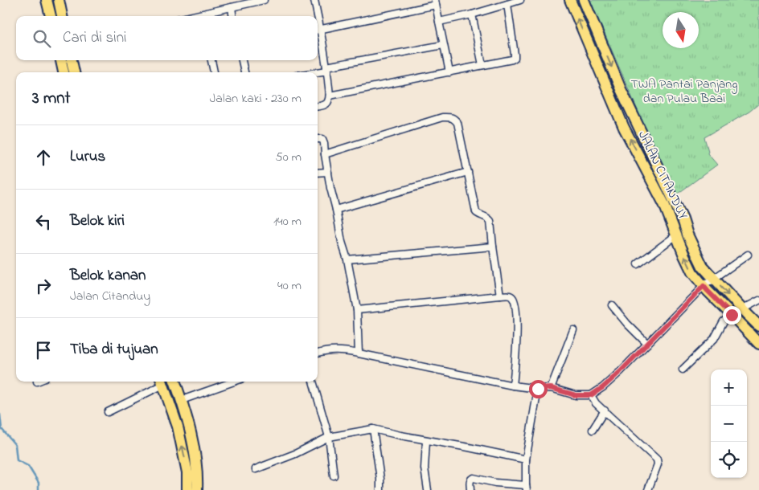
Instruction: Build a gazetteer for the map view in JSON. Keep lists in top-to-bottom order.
{
  "streets": {
    "main road": ["JALAN CITANDUY"]
  },
  "parks": ["TWA Pantai Panjang dan Pulau Baai"],
  "north": "bottom",
  "page": {
    "search": "Cari di sini",
    "heading": ["3 mnt", "Jalan kaki · 230 m"],
    "list": [
      ["Lurus", "50 m"],
      ["Belok kiri", "140 m"],
      ["Belok kanan", "Jalan Citanduy", "40 m"],
      "Tiba di tujuan"
    ],
    "map_buttons": ["+", "−"]
  }
}
